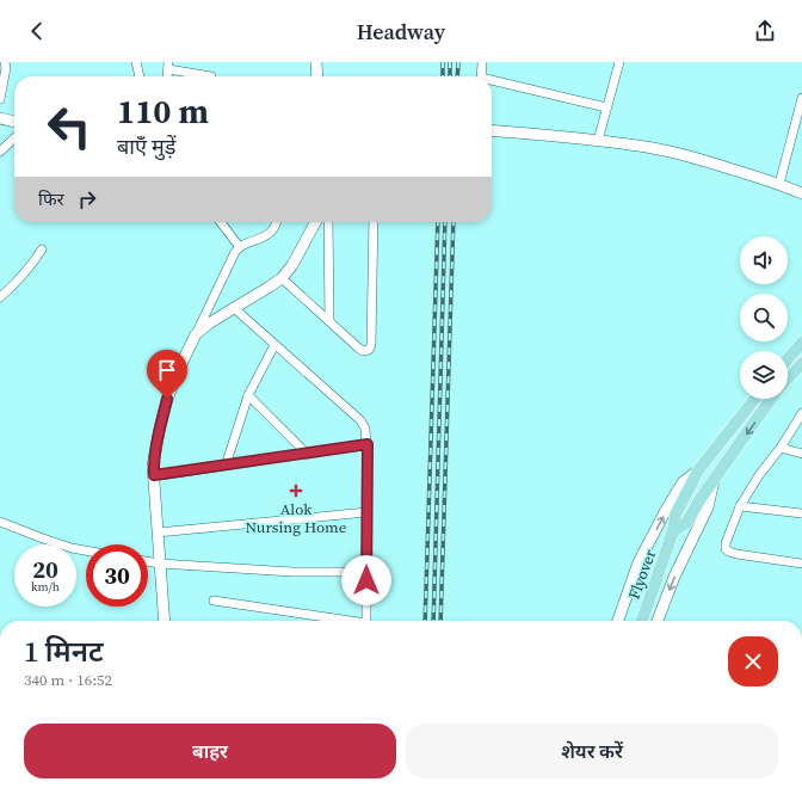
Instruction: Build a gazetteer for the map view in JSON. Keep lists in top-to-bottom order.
{
  "streets": {
    "main road": ["Flyover"]
  },
  "places": {
    "health": ["Alok Nursing Home"]
  },
  "page": {
    "header": "Headway",
    "turn": ["110 m", "बाएँ मुड़ें"],
    "then": "फिर",
    "speed": "20 km/h",
    "limit": "30",
    "heading": ["1 मिनट", "340 m · 16:52"],
    "buttons": ["बाहर", "शेयर करें"]
  }
}
